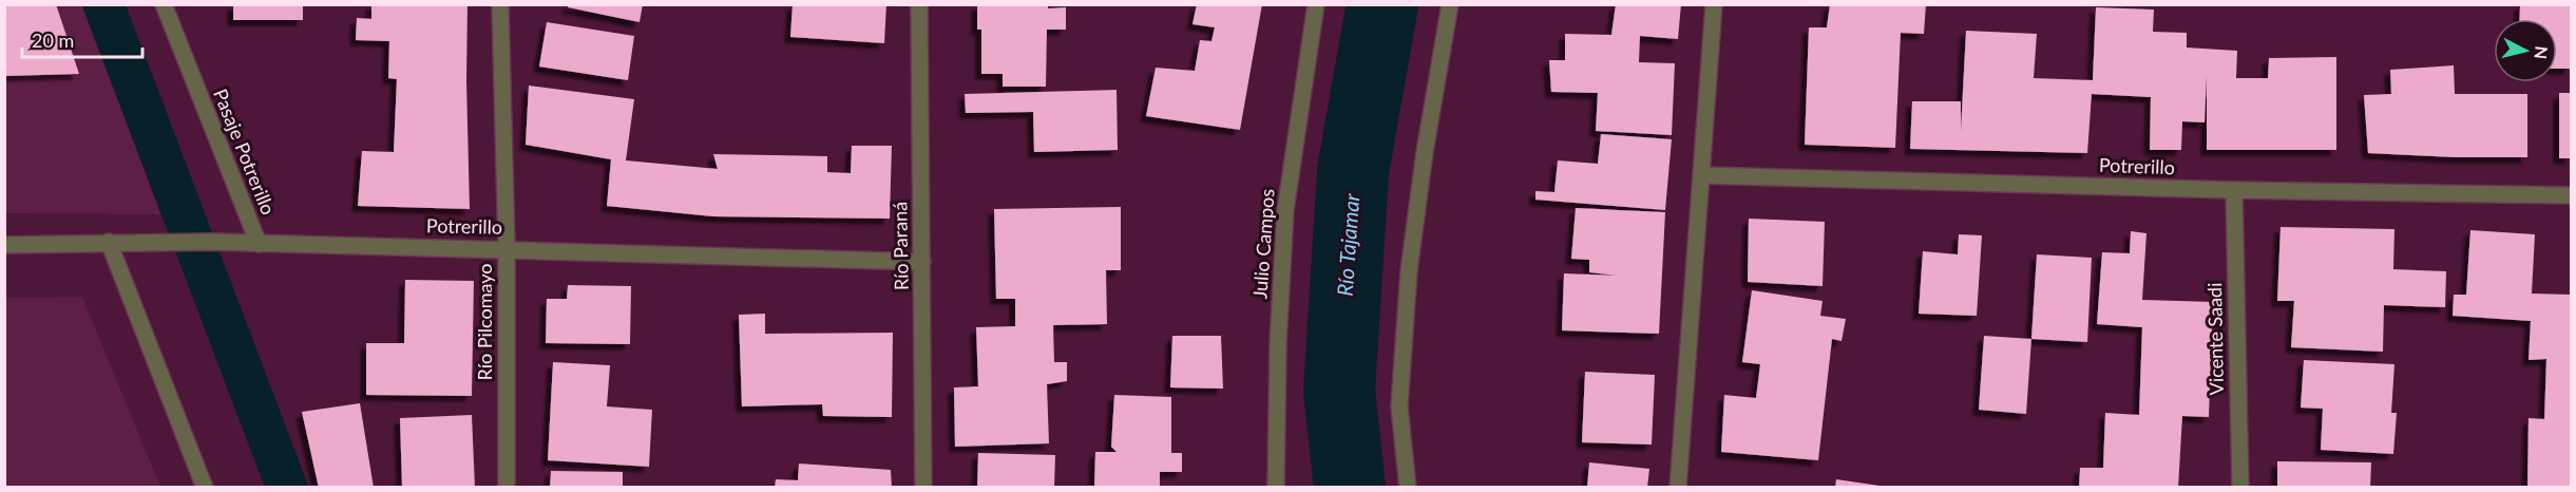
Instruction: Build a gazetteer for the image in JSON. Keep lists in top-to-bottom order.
{
  "streets": {
    "street": [
      "Pasaje Potrerillo",
      "Potrerillo",
      "Julio Campos",
      "Río Paraná",
      "Río Pilcomayo",
      "Vicente Saadi"
    ]
  },
  "crossings": [
    ["Pasaje Potrerillo", "Potrerillo"],
    ["Potrerillo", "Río Paraná"],
    ["Potrerillo", "Río Pilcomayo"],
    ["Potrerillo", "Vicente Saadi"]
  ],
  "water": ["Río Tajamar"],
  "scale_bar": "20 m",
  "north": "right"
}
